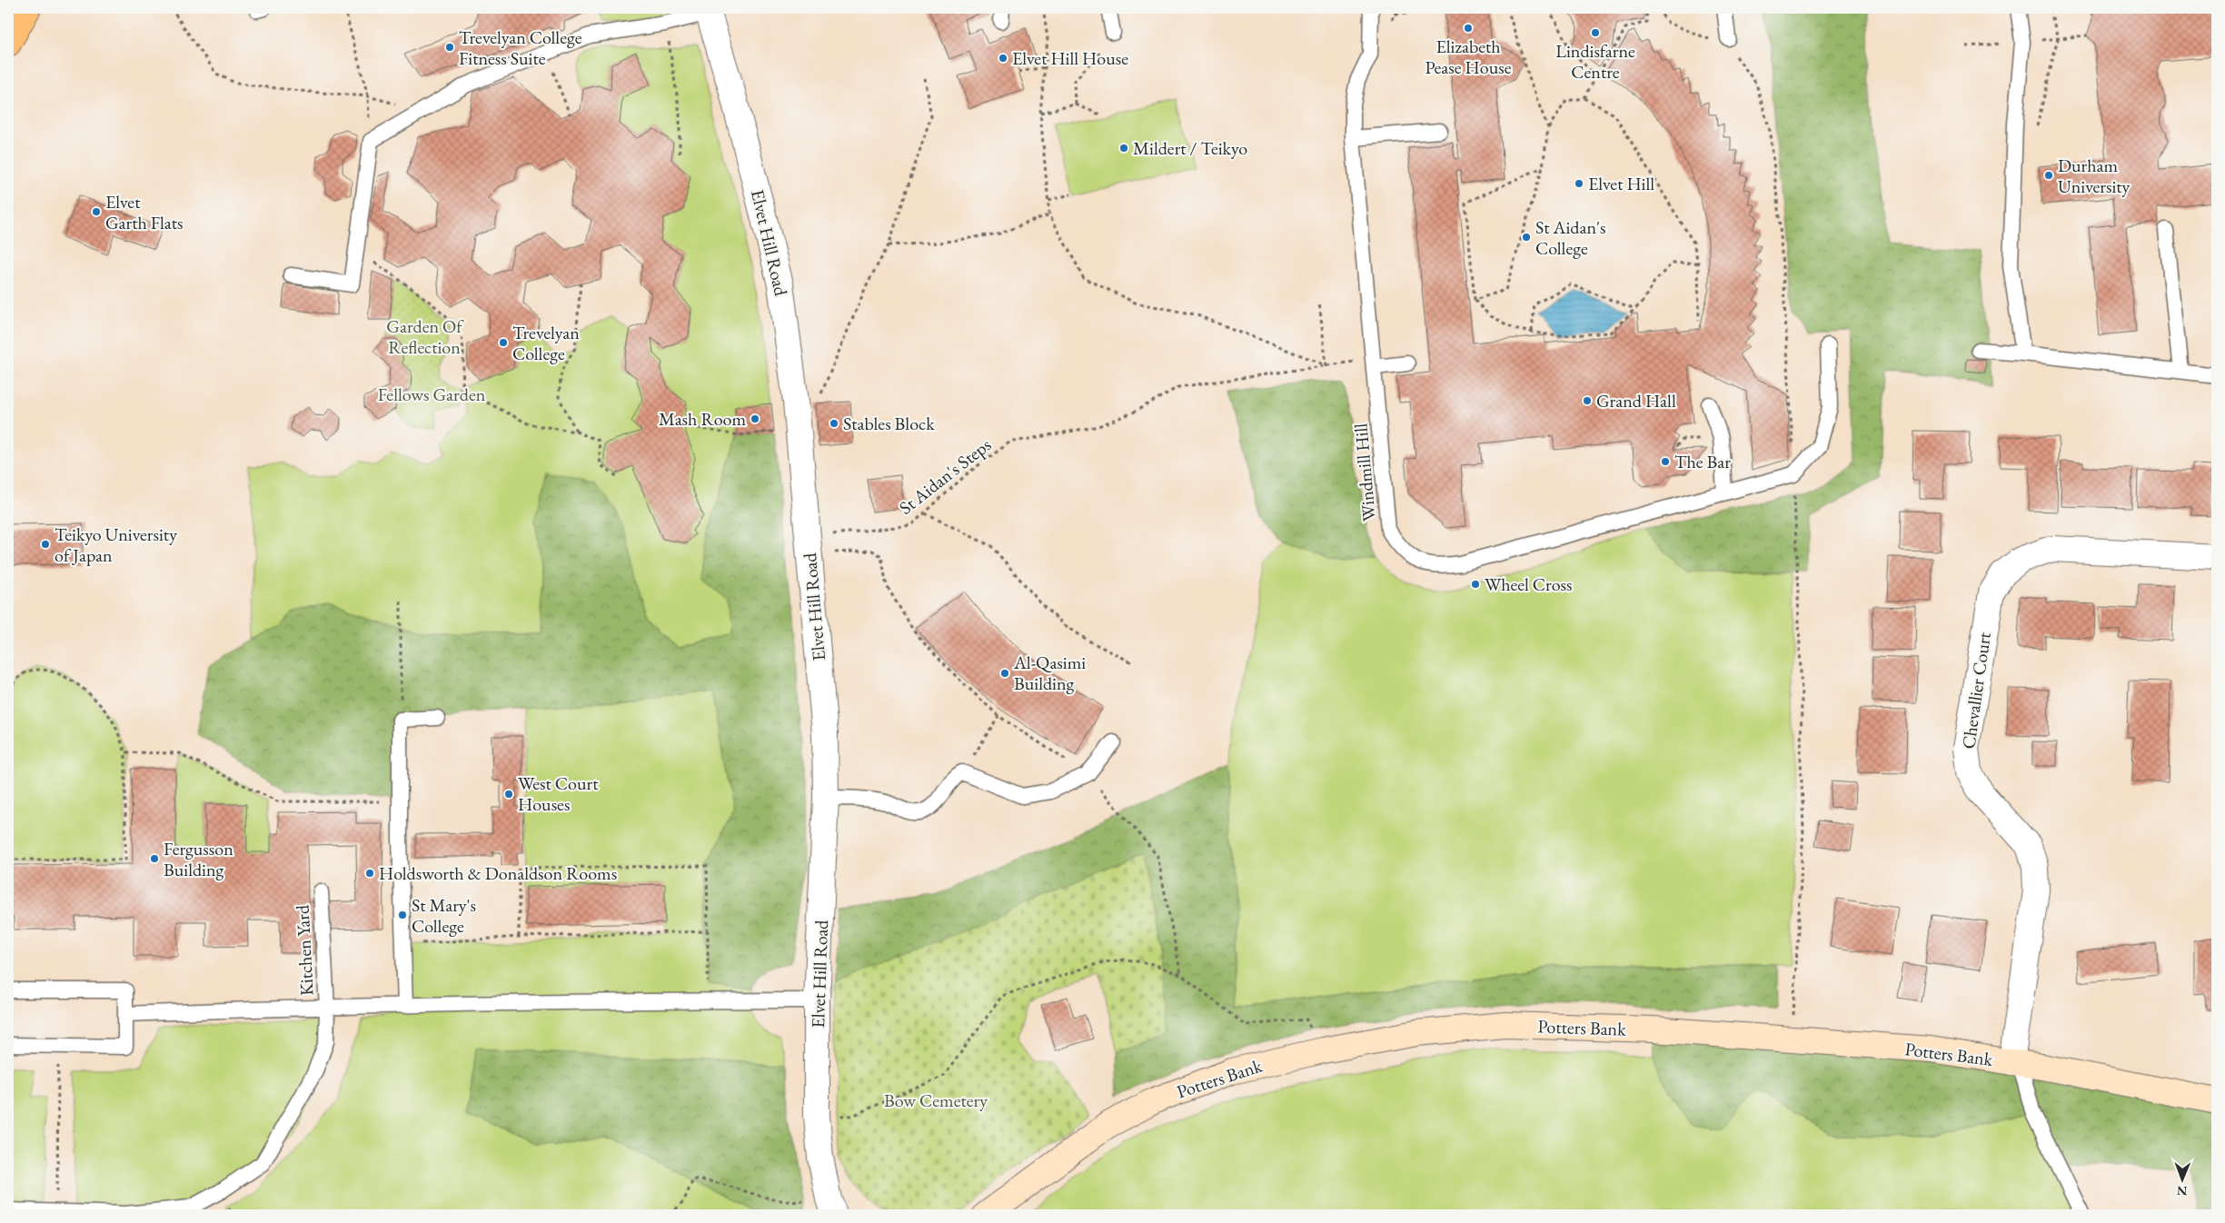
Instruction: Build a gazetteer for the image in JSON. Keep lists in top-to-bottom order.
{
  "streets": {
    "street": ["Elvet Hill Road", "Chevallier Court", "Potters Bank"],
    "lane": ["Windmill Hill", "Kitchen Yard"],
    "path": ["St Aidan's Steps"]
  },
  "crossings": [
    ["Elvet Hill Road", "St Aidan's Steps"],
    ["Windmill Hill", "St Aidan's Steps"],
    ["Chevallier Court", "Potters Bank"]
  ],
  "parks": ["Garden Of Reflection", "Fellows Garden", "Bow Cemetery"],
  "places": [
    "Elizabeth Pease House",
    "Lindisfarne Centre",
    "Trevelyan College Fitness Suite",
    "Elvet Hill House",
    "Mildert / Teikyo",
    "Durham University",
    "Elvet Hill",
    "Elvet Garth Flats",
    "St Aidan's College",
    "Trevelyan College",
    "Grand Hall",
    "Mash Room",
    "Stables Block",
    "The Bar",
    "Teikyo University of Japan",
    "Wheel Cross",
    "Al-Qasimi Building",
    "West Court Houses",
    "Fergusson Building",
    "Holdsworth & Donaldson Rooms",
    "St Mary's College"
  ],
  "north": "bottom"
}
